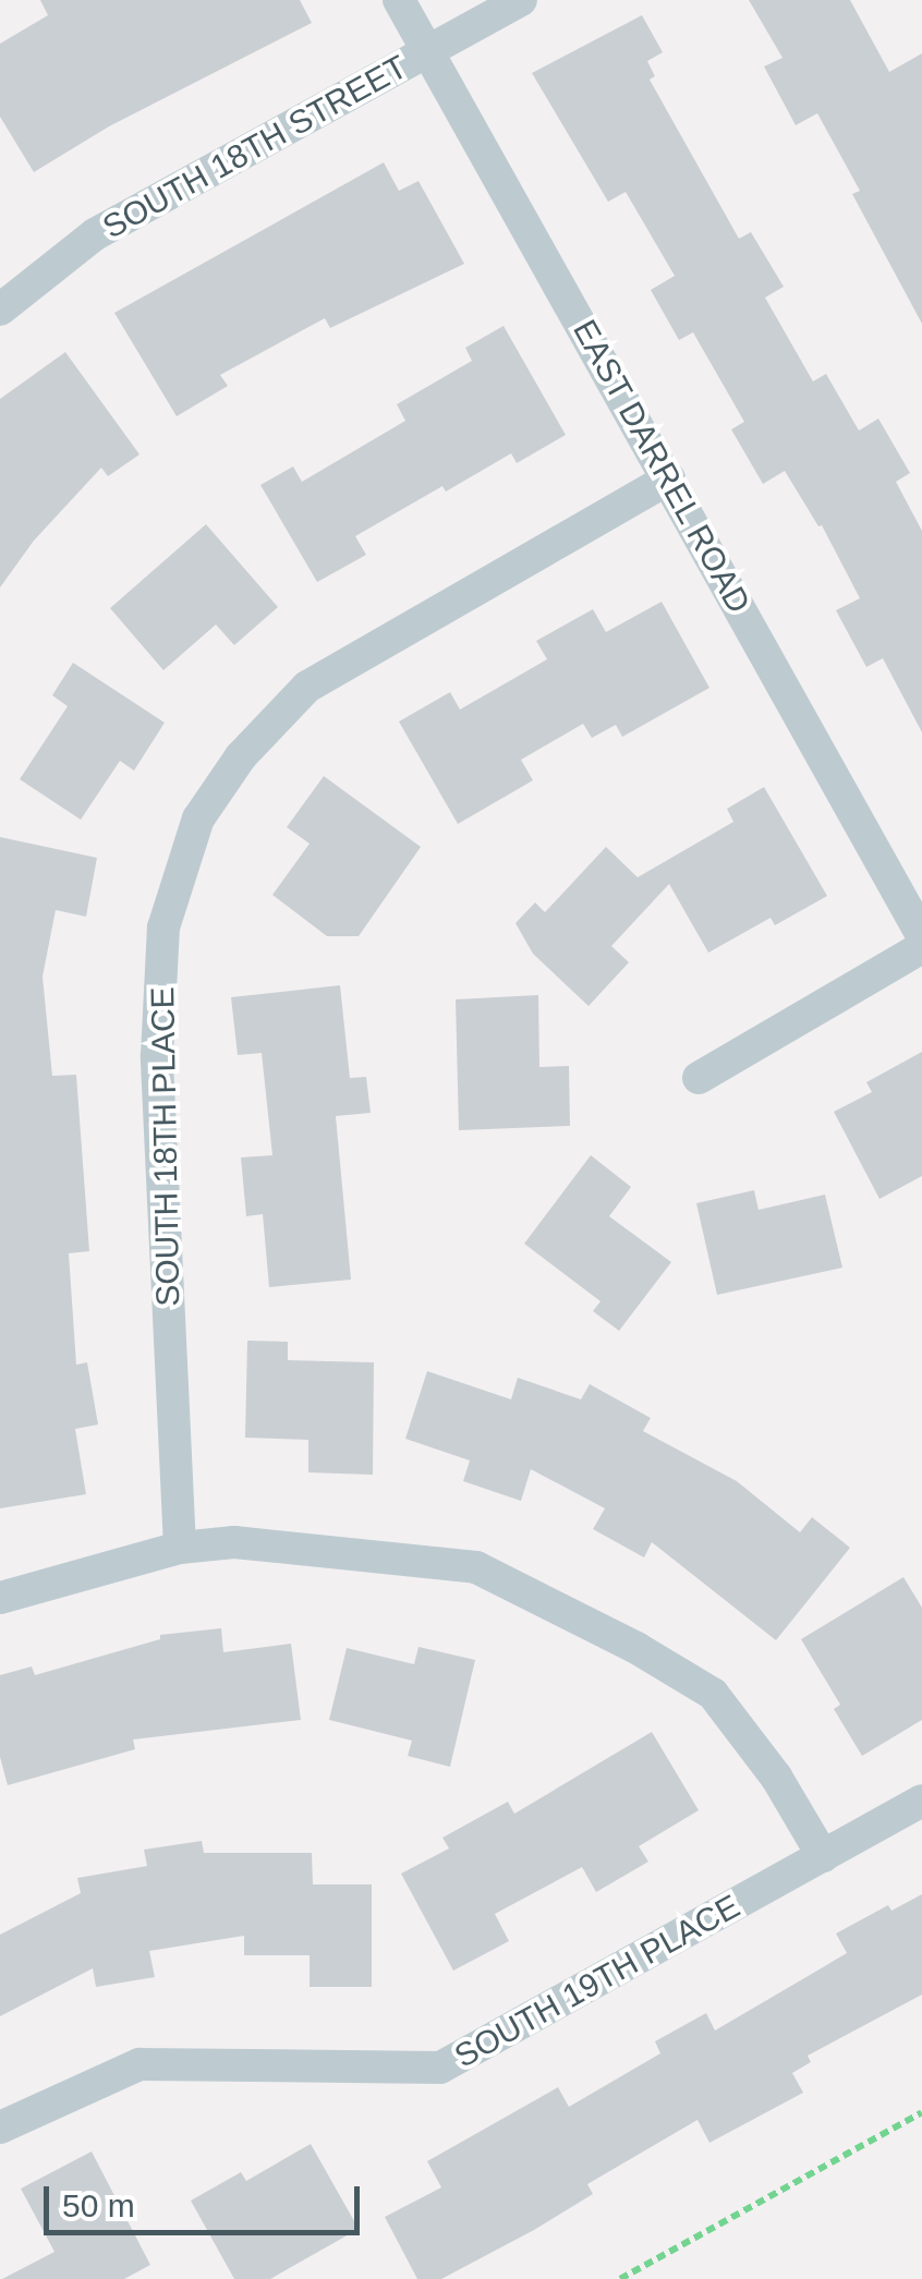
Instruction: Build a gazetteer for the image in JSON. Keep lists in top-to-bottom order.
{
  "streets": {
    "street": [
      "SOUTH 18TH STREET",
      "EAST DARREL ROAD",
      "SOUTH 18TH PLACE",
      "SOUTH 19TH PLACE"
    ]
  },
  "crossings": [
    ["SOUTH 18TH STREET", "EAST DARREL ROAD"],
    ["EAST DARREL ROAD", "SOUTH 18TH PLACE"]
  ],
  "scale_bar": "50 m"
}
